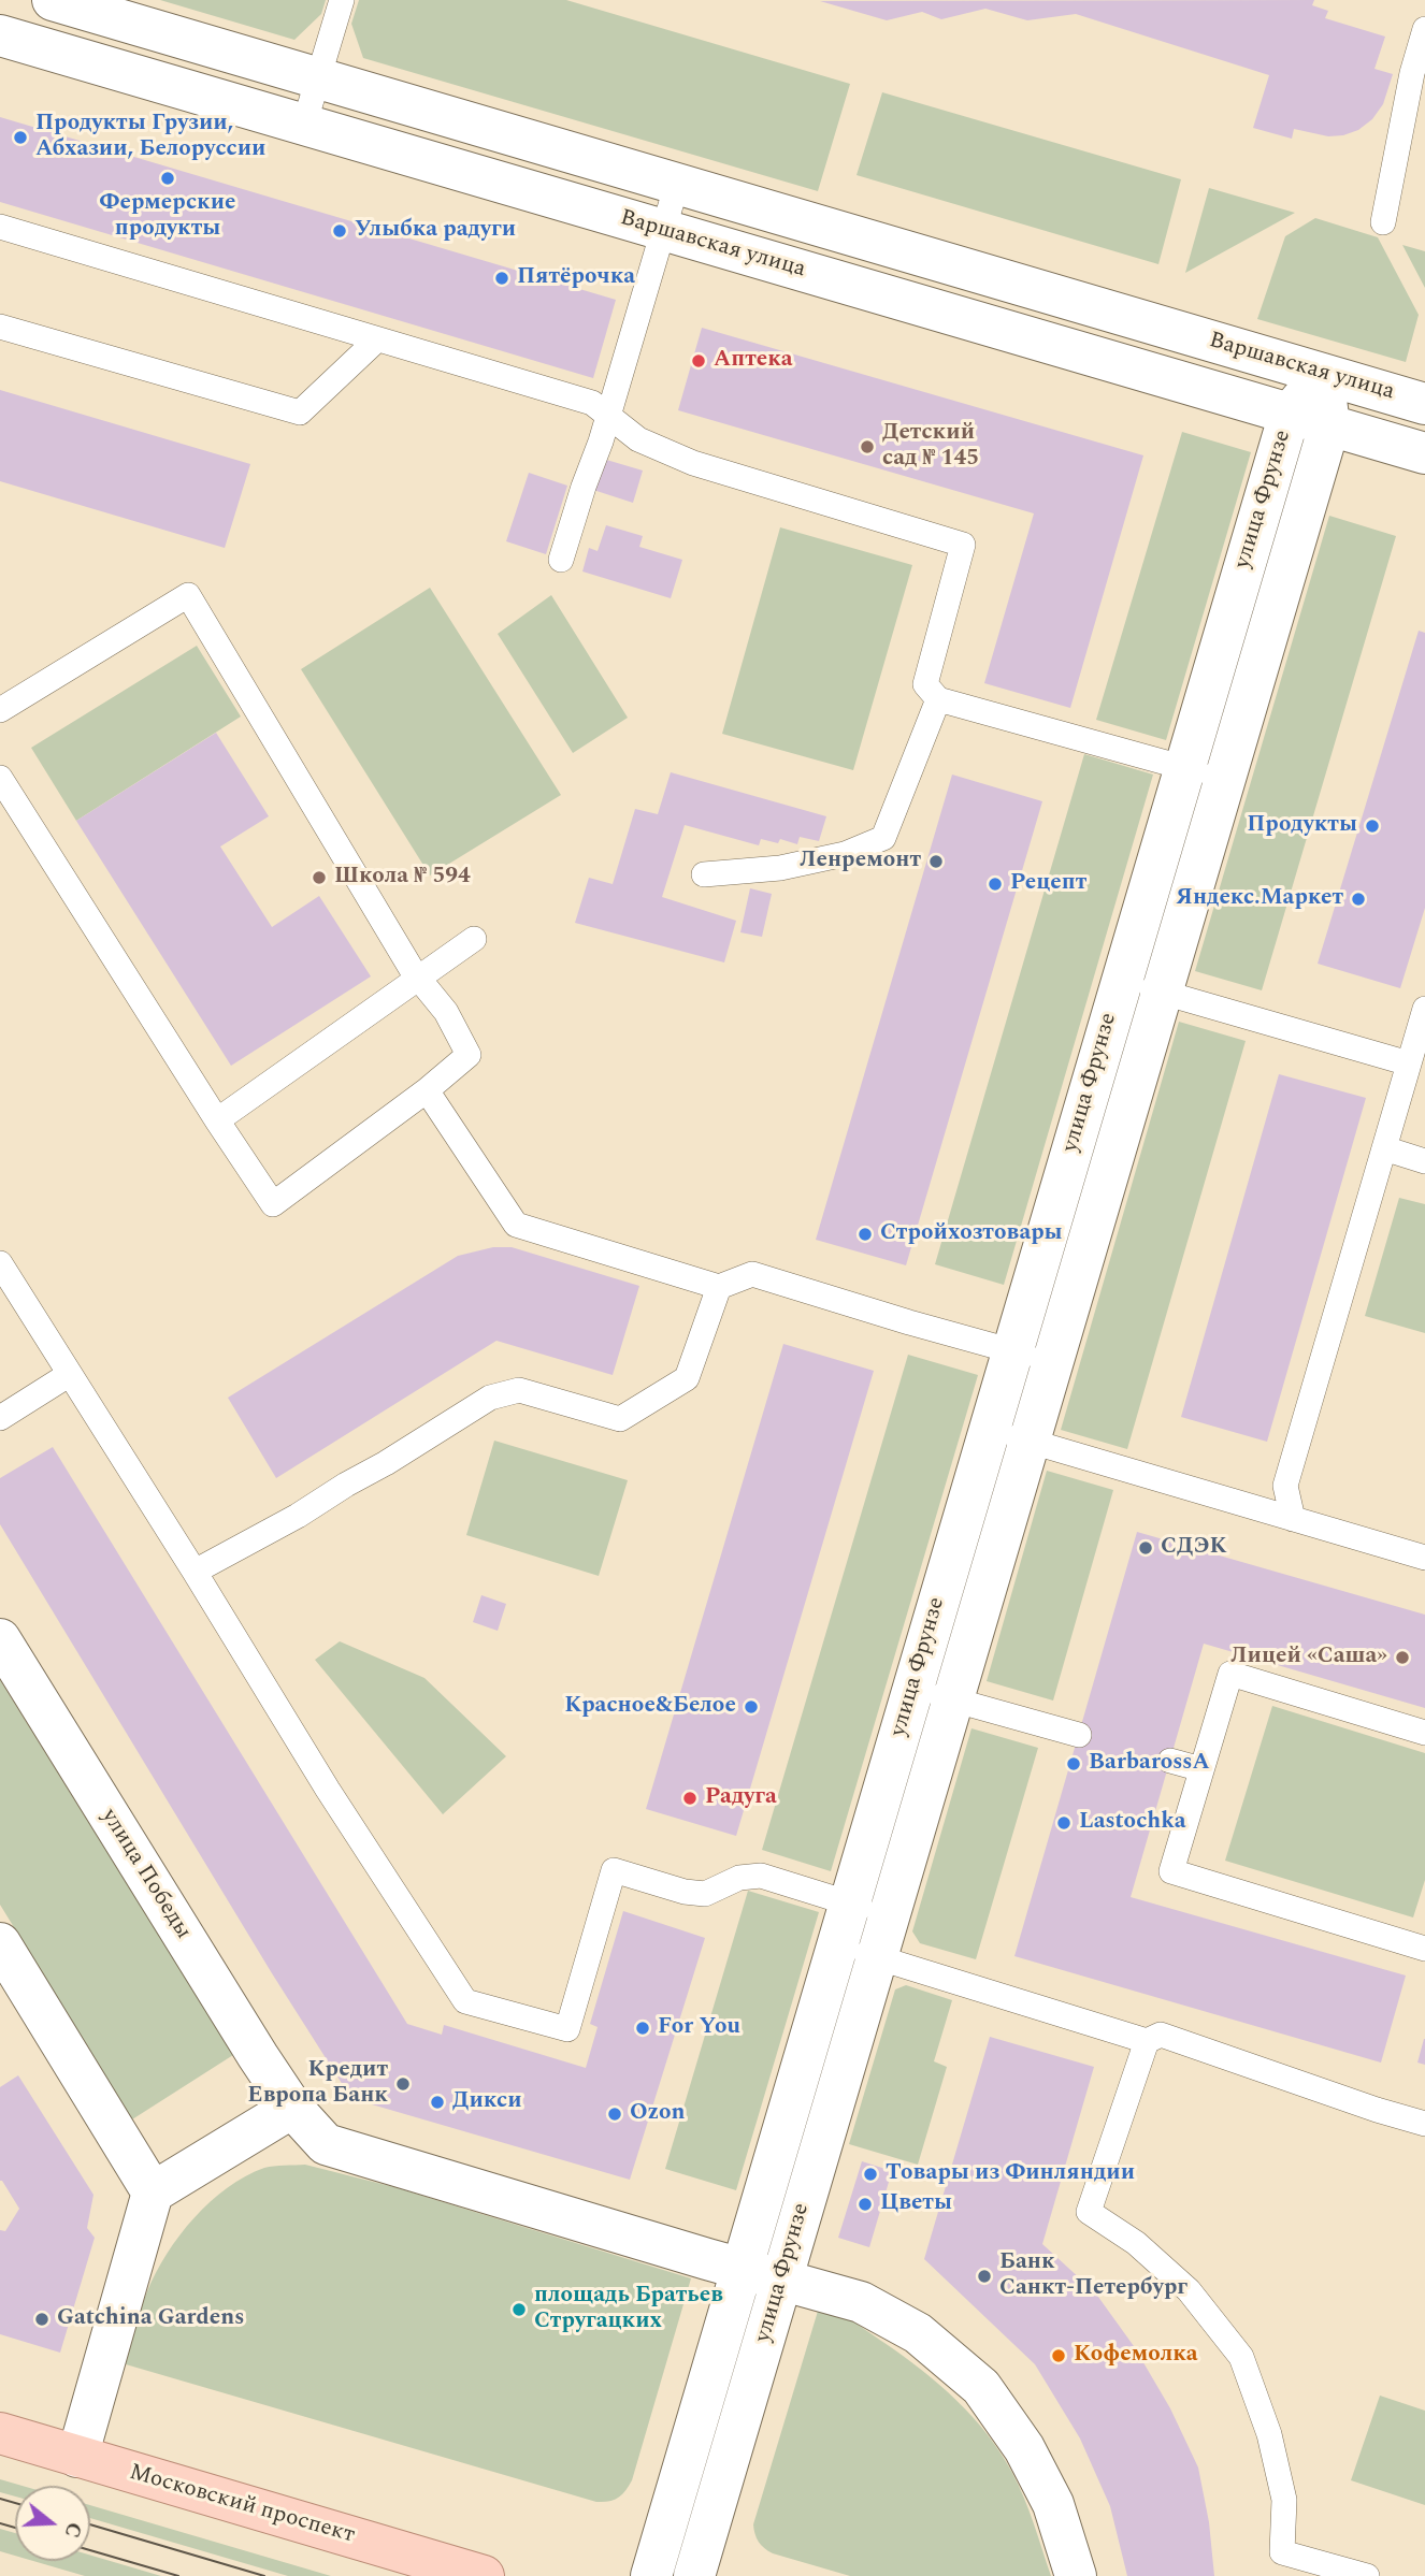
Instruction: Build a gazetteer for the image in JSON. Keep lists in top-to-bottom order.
{
  "streets": {
    "main road": ["Московский проспект"],
    "street": ["Варшавская улица", "улица Фрунзе", "улица Победы"]
  },
  "crossings": [
    ["Варшавская улица", "улица Фрунзе"]
  ],
  "places": [
    "Продукты Грузии, Абхазии, Белоруссии",
    "Фермерские продукты",
    "Улыбка радуги",
    "Пятёрочка",
    "Аптека",
    "Детский сад № 145",
    "Продукты",
    "Ленремонт",
    "Школа № 594",
    "Рецепт",
    "Яндекс.Маркет",
    "Стройхозтовары",
    "СДЭК",
    "Лицей «Саша»",
    "Красное&Белое",
    "BarbarossA",
    "Радуга",
    "Lastochka",
    "For You",
    "Кредит Европа Банк",
    "Дикси",
    "Ozon",
    "Товары из Финляндии",
    "Цветы",
    "Банк Санкт-Петербург",
    "площадь Братьев Стругацких",
    "Gatchina Gardens",
    "Кофемолка"
  ],
  "north": "right"
}
